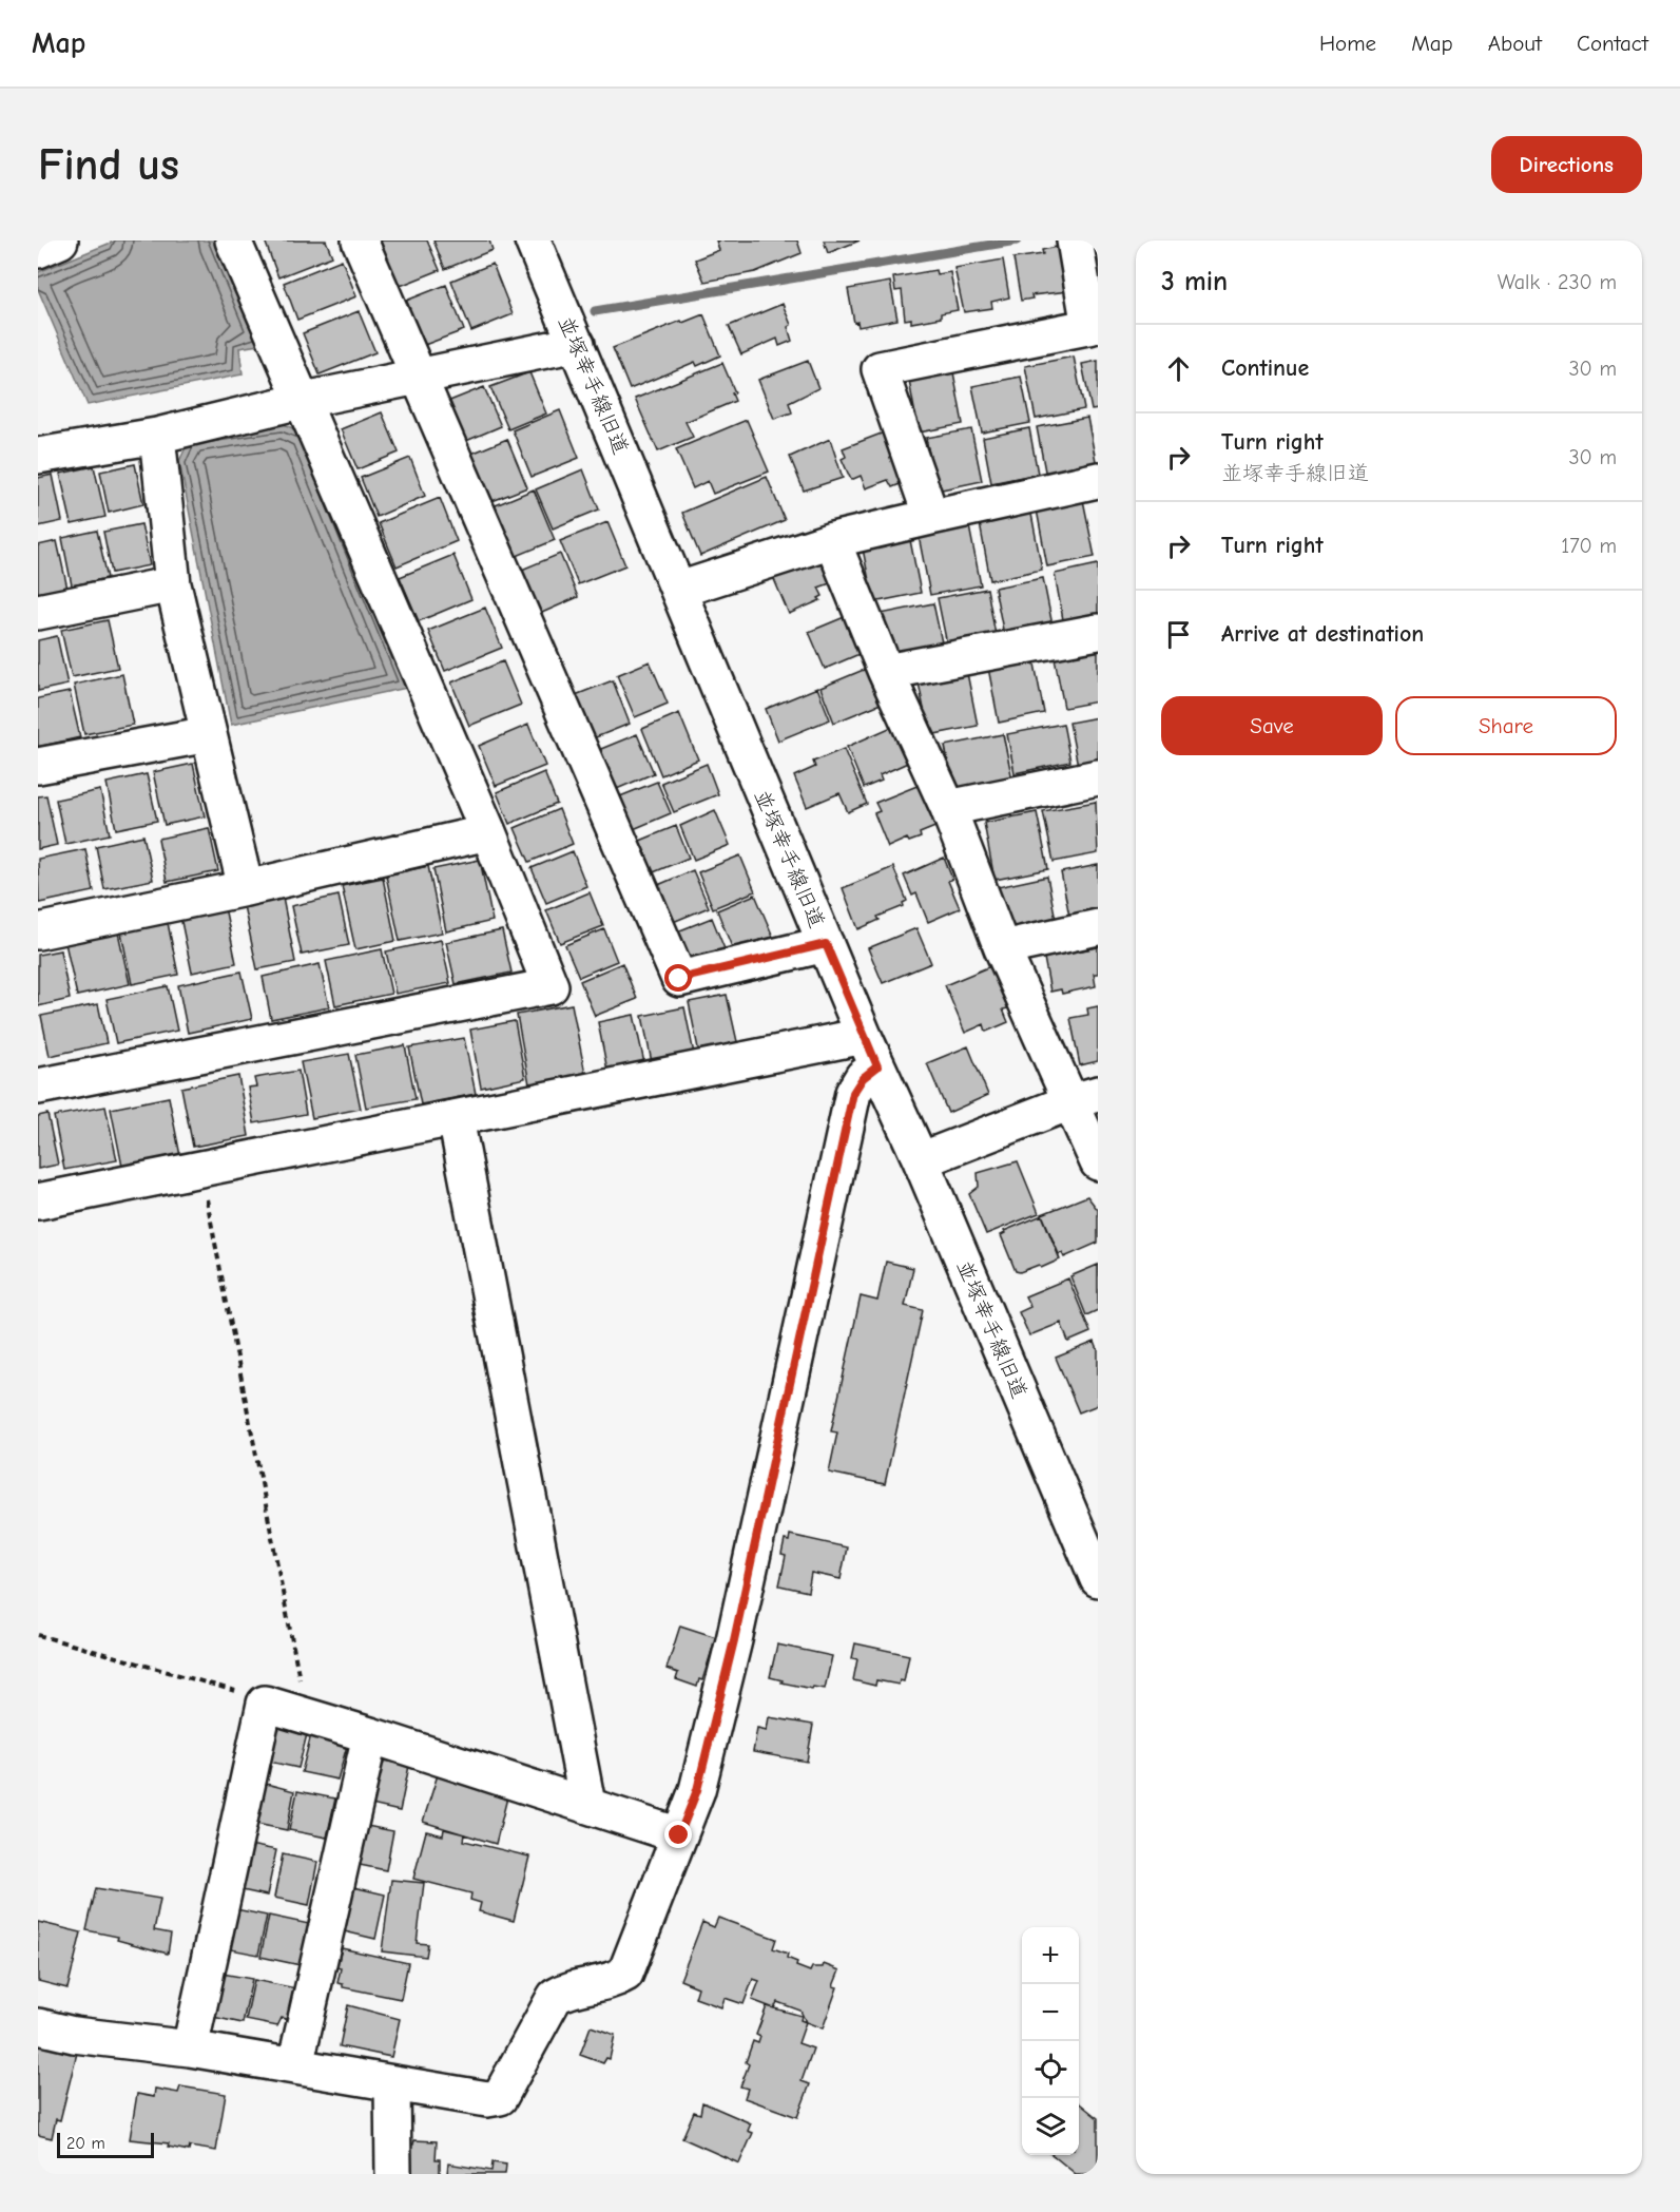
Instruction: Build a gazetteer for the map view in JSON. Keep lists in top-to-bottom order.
{
  "streets": {
    "street": ["並塚幸手線旧道"]
  },
  "scale_bar": "20 m",
  "page": {
    "header": "Map",
    "nav": [
      "Home",
      "Map",
      "About",
      "Contact"
    ],
    "buttons": [
      "Directions",
      ["Save", "Share"]
    ],
    "title": "Find us",
    "heading": ["3 min", "Walk · 230 m"],
    "list": [
      ["Continue", "30 m"],
      ["Turn right", "並塚幸手線旧道", "30 m"],
      ["Turn right", "170 m"],
      "Arrive at destination"
    ],
    "map_buttons": ["+", "−"],
    "scale": "20 m"
  }
}
